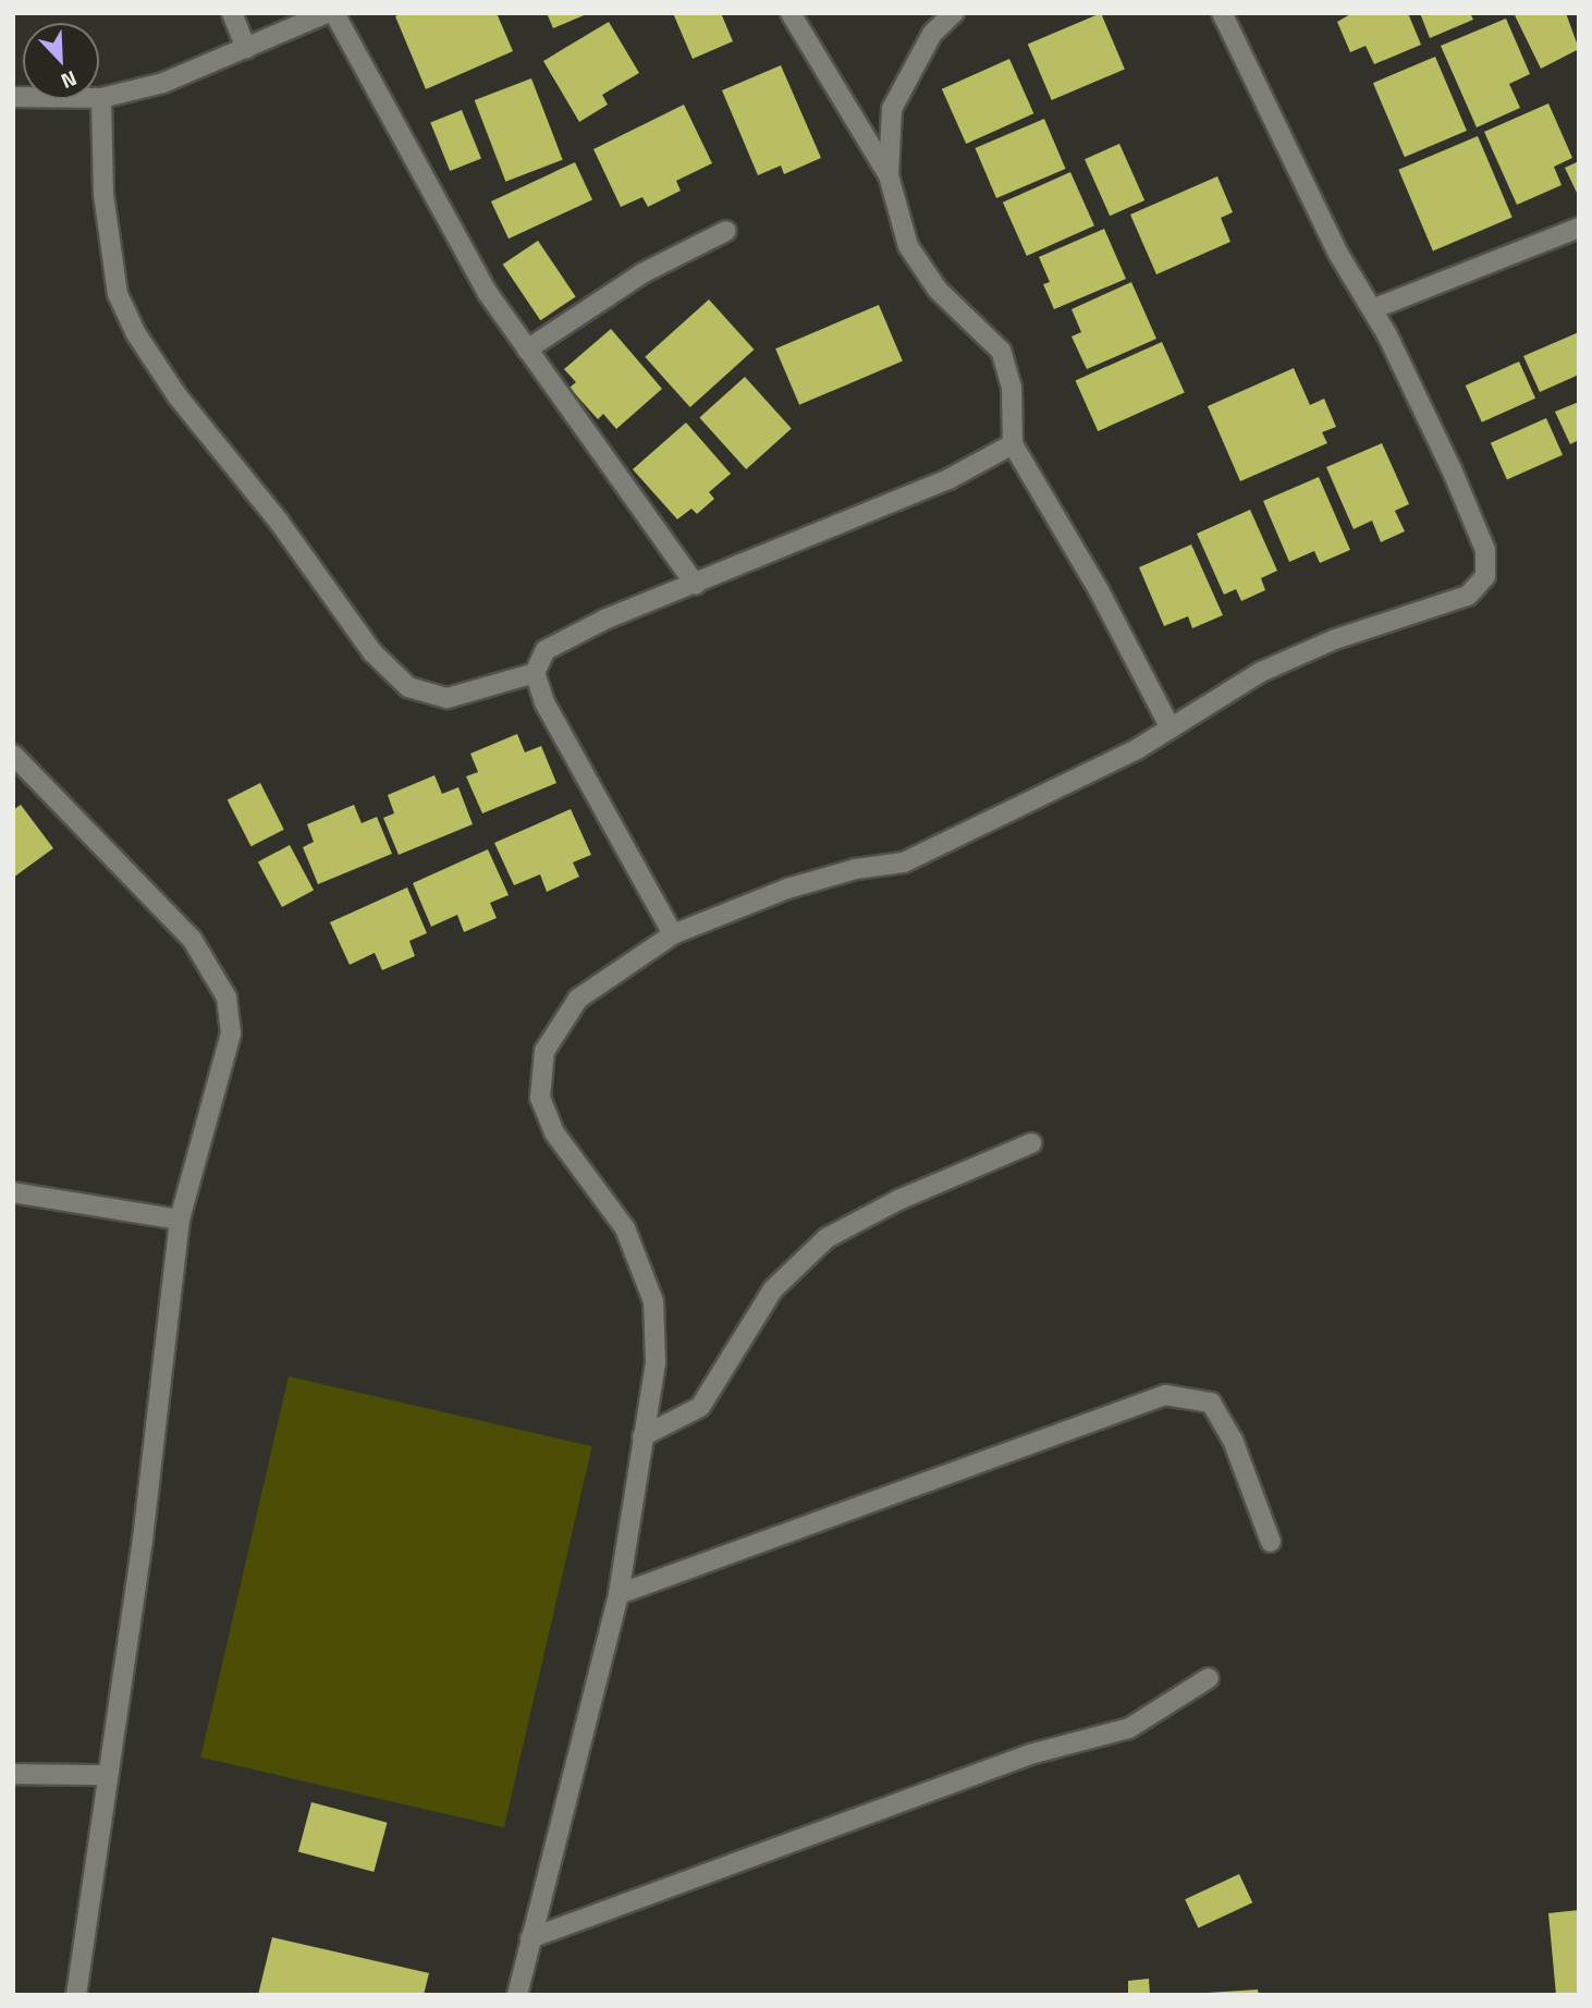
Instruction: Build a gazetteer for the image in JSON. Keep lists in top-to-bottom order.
{
  "north": "bottom right"
}
